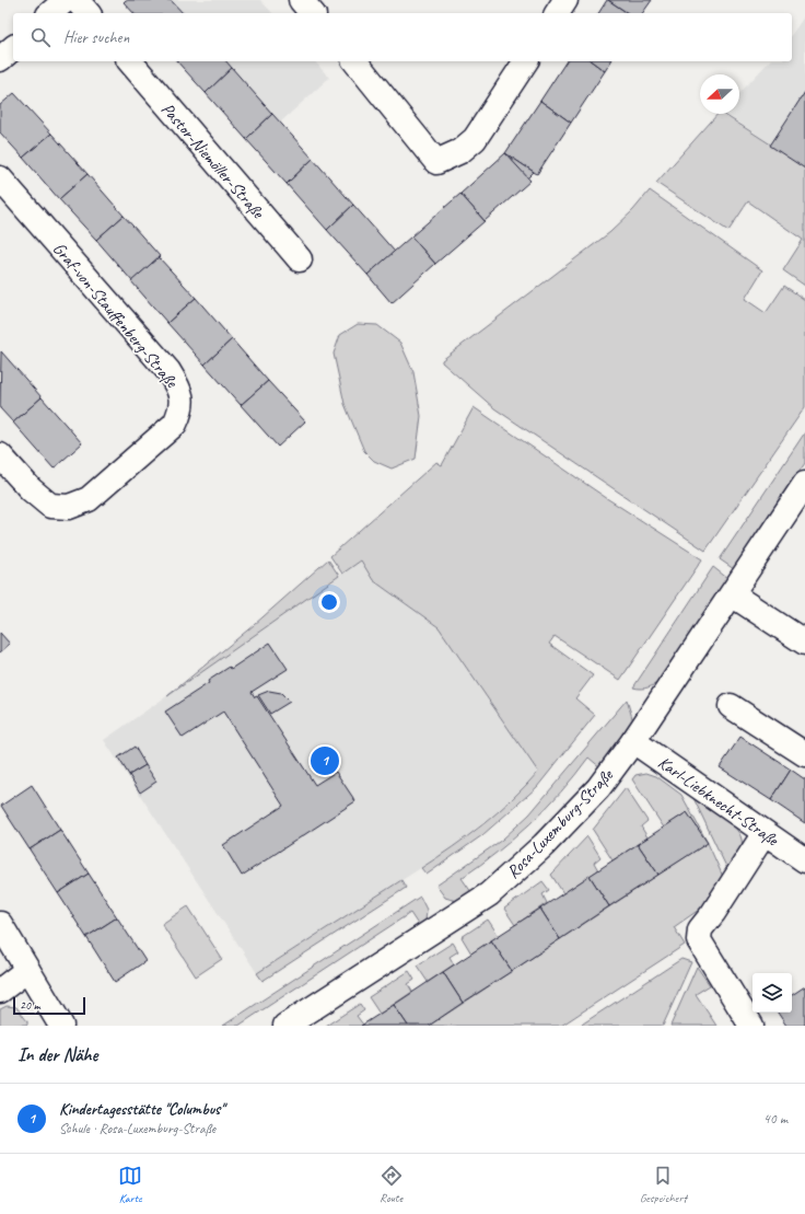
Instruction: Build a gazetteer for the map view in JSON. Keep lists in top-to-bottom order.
{
  "streets": {
    "street": [
      "Pastor-Niemöller-Straße",
      "Graf-von-Stauffenberg-Straße",
      "Karl-Liebknecht-Straße",
      "Rosa-Luxemburg-Straße"
    ]
  },
  "crossings": [
    ["Karl-Liebknecht-Straße", "Rosa-Luxemburg-Straße"]
  ],
  "scale_bar": "20 m",
  "north": "left",
  "page": {
    "search": "Hier suchen",
    "pins": "1",
    "scale": "20 m",
    "heading": "In der Nähe",
    "list": [
      {
        "mark": "1",
        "name": "Kindertagesstätte \"Columbus\"",
        "note": "Schule · Rosa-Luxemburg-Straße",
        "value": "40 m"
      }
    ],
    "nav": ["Karte", "Route", "Gespeichert"]
  }
}
